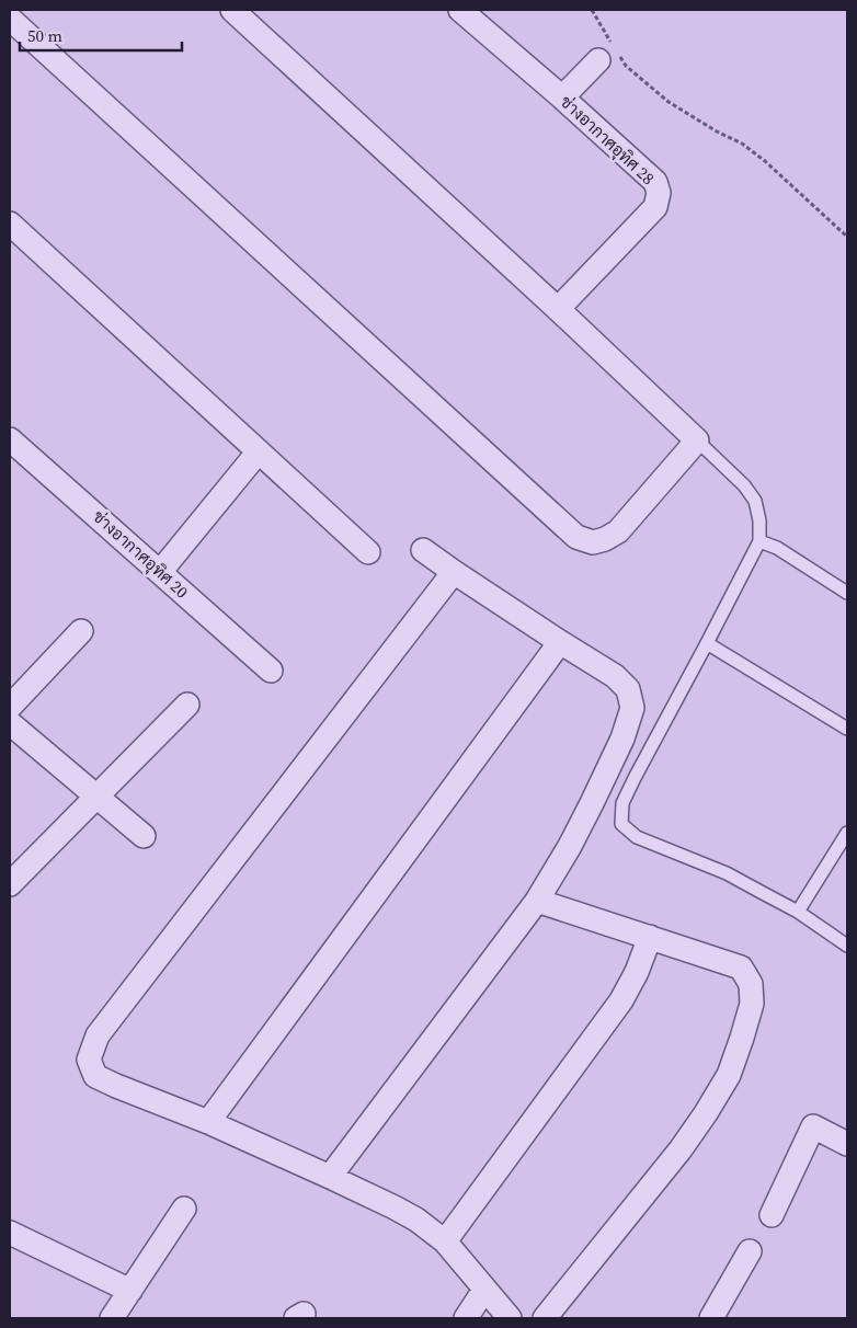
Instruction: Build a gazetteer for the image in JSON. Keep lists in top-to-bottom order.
{
  "streets": {
    "street": ["ช่างอากาศอุทิศ 28", "ช่างอากาศอุทิศ 20"]
  },
  "scale_bar": "50 m"
}
